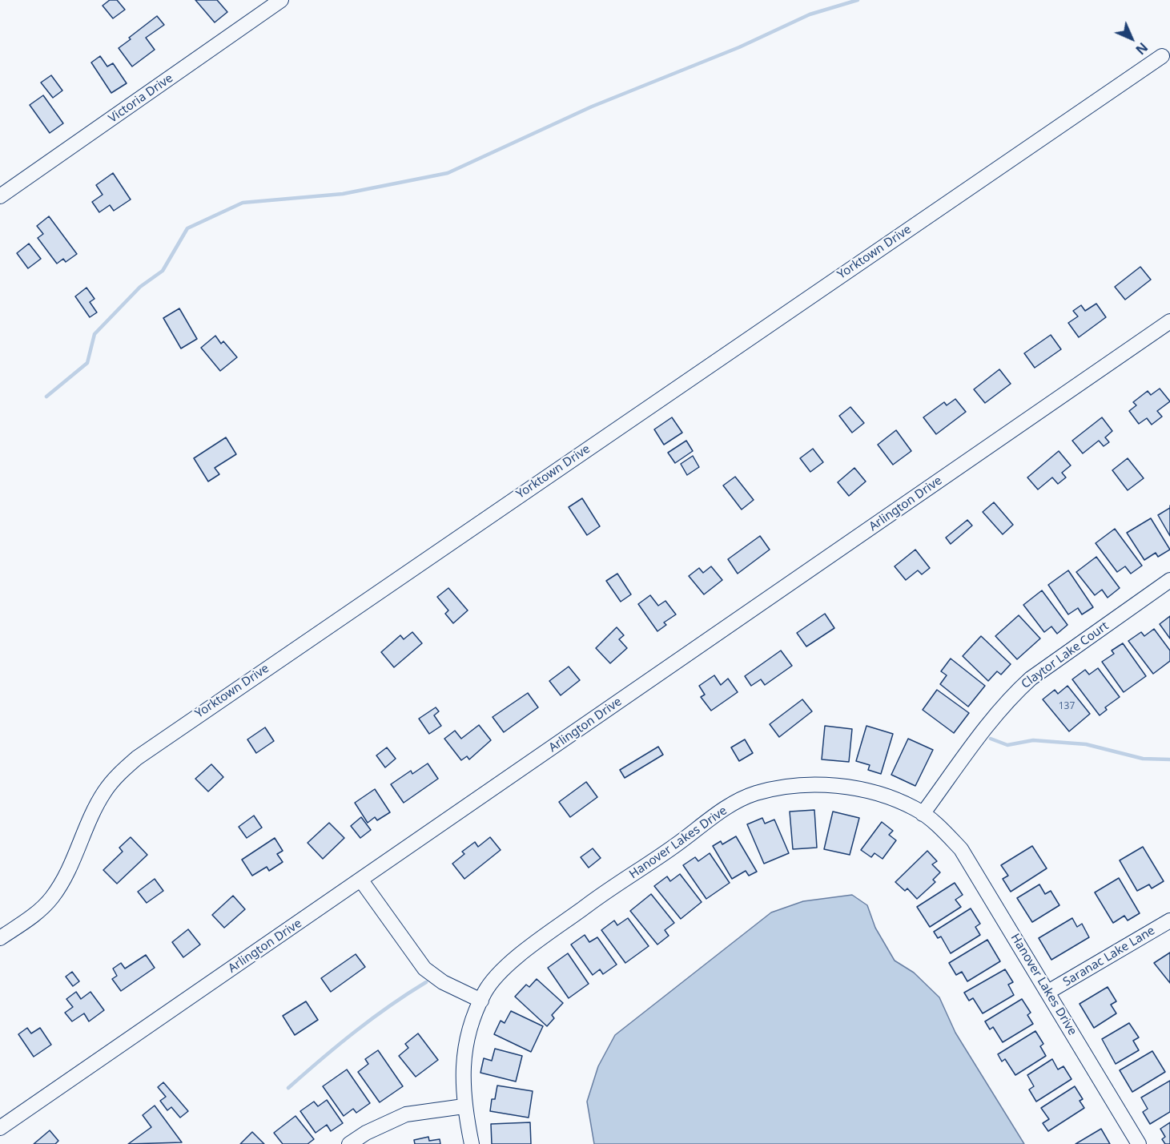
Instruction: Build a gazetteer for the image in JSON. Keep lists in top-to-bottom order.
{
  "streets": {
    "street": [
      "Victoria Drive",
      "Yorktown Drive",
      "Arlington Drive",
      "Claytor Lake Court",
      "Hanover Lakes Drive",
      "Saranac Lake Lane"
    ]
  },
  "crossings": [
    ["Claytor Lake Court", "Hanover Lakes Drive"],
    ["Hanover Lakes Drive", "Saranac Lake Lane"]
  ],
  "house_numbers": ["137"],
  "north": "bottom right"
}
